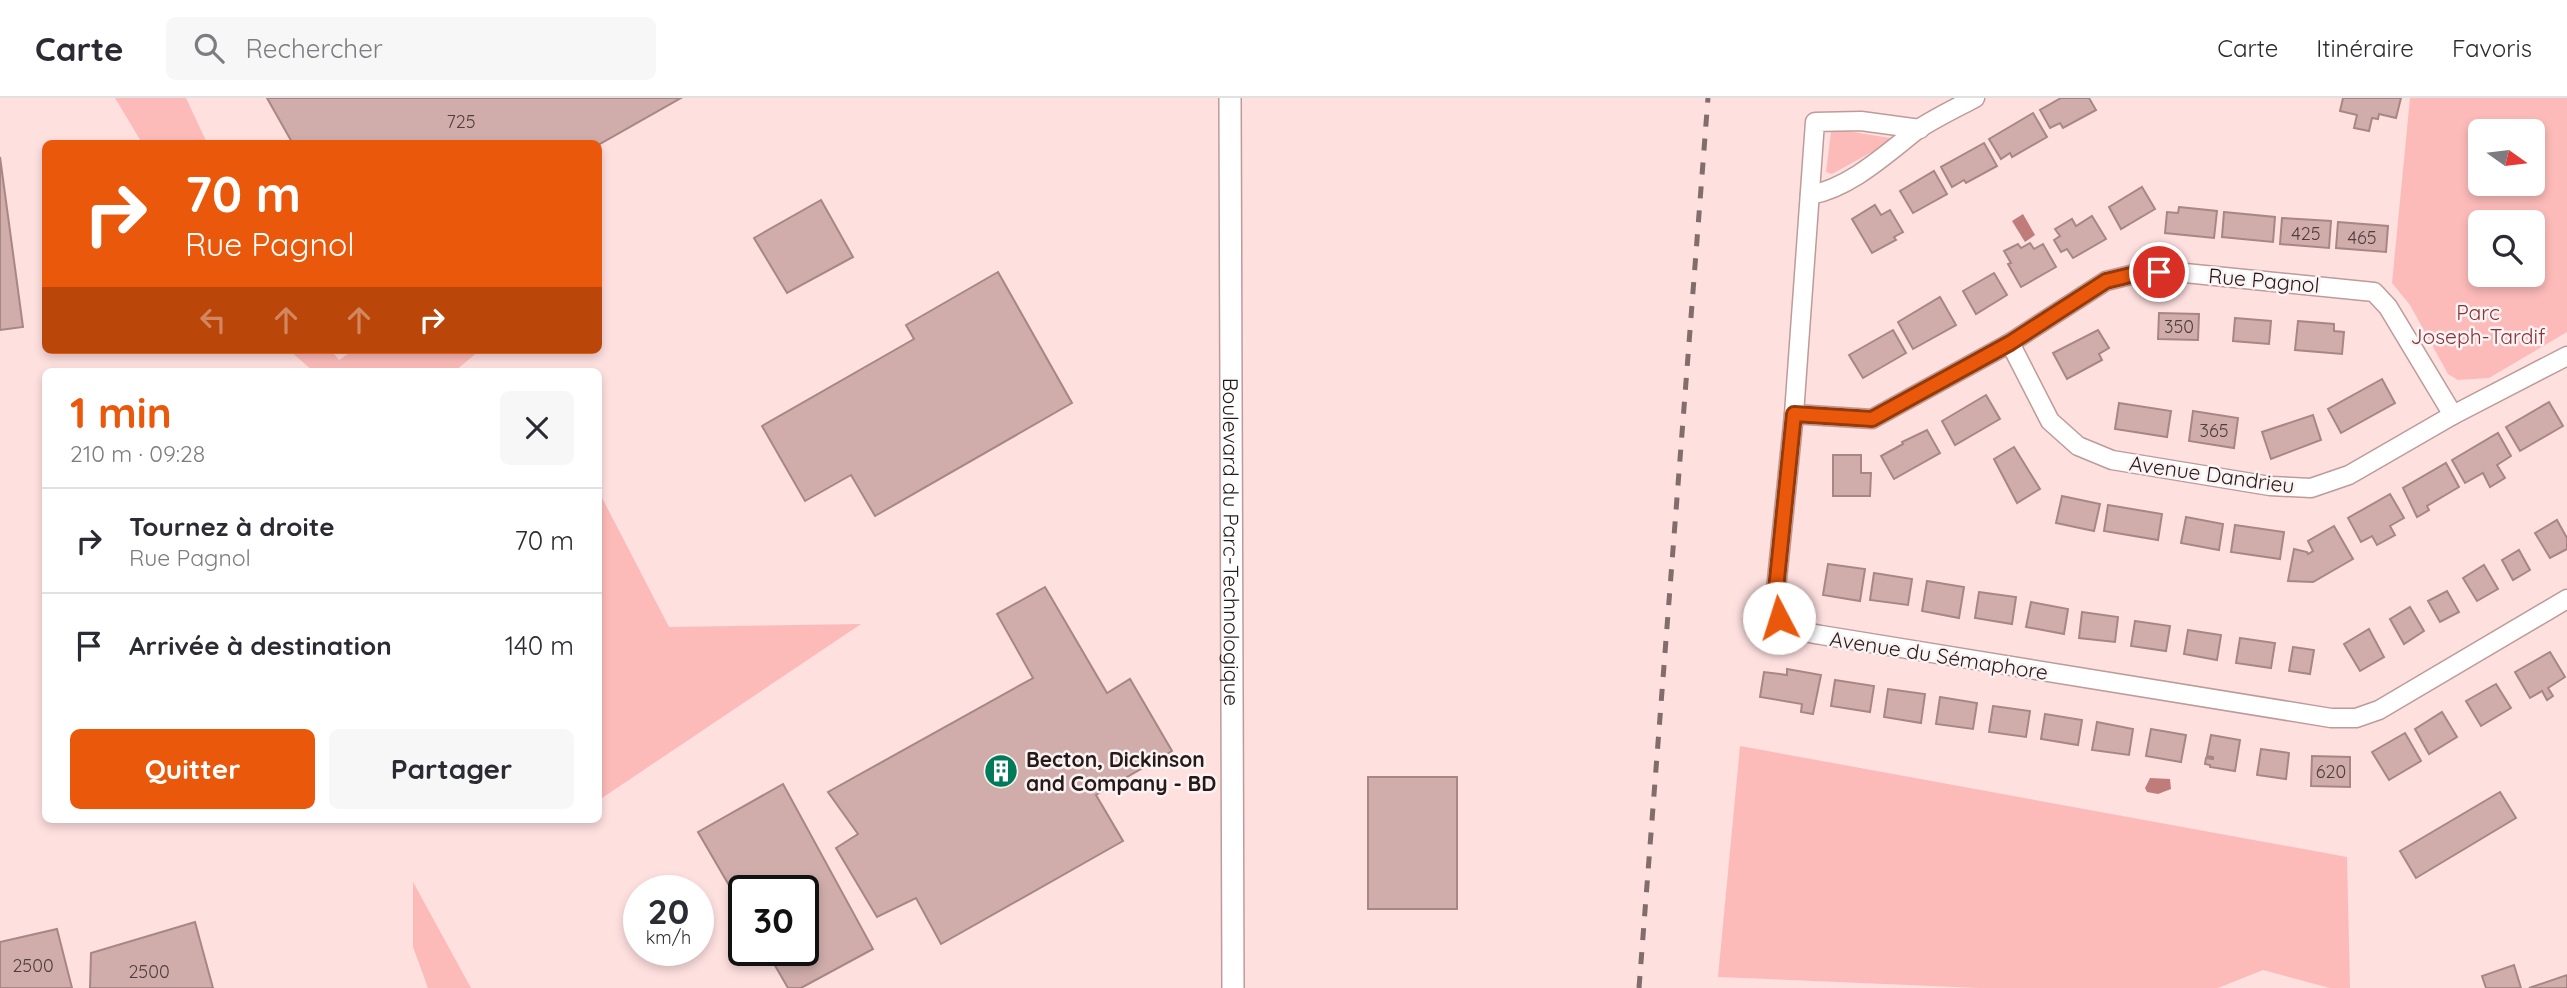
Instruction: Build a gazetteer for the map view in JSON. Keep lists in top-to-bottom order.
{
  "streets": {
    "street": [
      "Rue Pagnol",
      "Avenue Dandrieu",
      "Boulevard du Parc-Technologique",
      "Avenue du Sémaphore"
    ]
  },
  "crossings": [
    ["Rue Pagnol", "Avenue Dandrieu"],
    ["Rue Pagnol", "Avenue du Sémaphore"]
  ],
  "parks": ["Parc Joseph-Tardif"],
  "places": {
    "building": ["Becton, Dickinson and Company - BD"]
  },
  "house_numbers": [
    "725",
    "425",
    "465",
    "350",
    "365",
    "620",
    "2500",
    "2500"
  ],
  "north": "right",
  "page": {
    "header": "Carte",
    "search": "Rechercher",
    "nav": ["Carte", "Itinéraire", "Favoris"],
    "turn": ["70 m", "Rue Pagnol"],
    "heading": ["1 min", "210 m · 09:28"],
    "list": [
      {
        "name": "Tournez à droite",
        "note": "Rue Pagnol",
        "value": "70 m"
      },
      {
        "name": "Arrivée à destination",
        "value": "140 m"
      }
    ],
    "buttons": ["Quitter", "Partager"],
    "speed": "20 km/h",
    "limit": "30"
  }
}
